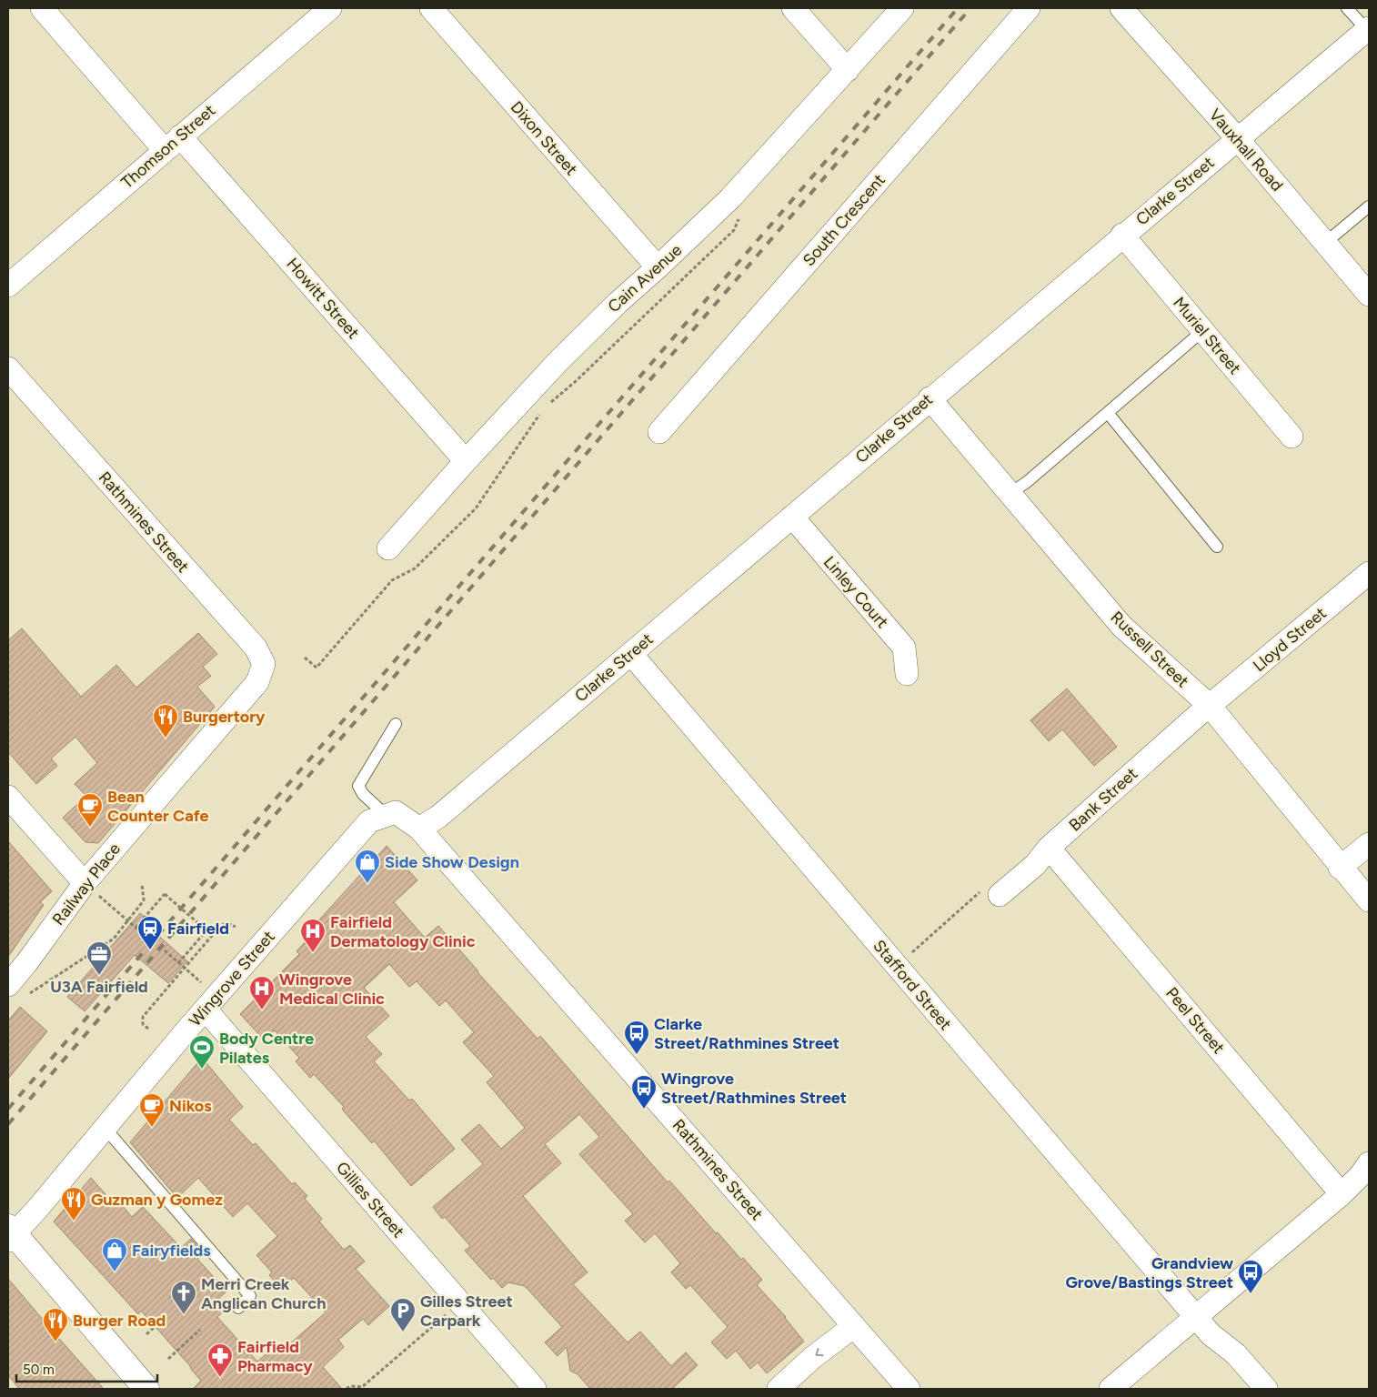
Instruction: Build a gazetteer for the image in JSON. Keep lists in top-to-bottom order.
{
  "streets": {
    "street": [
      "Dixon Street",
      "Thomson Street",
      "Vauxhall Road",
      "Clarke Street",
      "South Crescent",
      "Cain Avenue",
      "Howitt Street",
      "Muriel Street",
      "Rathmines Street",
      "Linley Court",
      "Lloyd Street",
      "Russell Street",
      "Bank Street",
      "Railway Place",
      "Wingrove Street",
      "Stafford Street",
      "Peel Street",
      "Gillies Street"
    ]
  },
  "crossings": [
    ["Dixon Street", "Cain Avenue"],
    ["Thomson Street", "Howitt Street"],
    ["Vauxhall Road", "Clarke Street"],
    ["Clarke Street", "Muriel Street"],
    ["Clarke Street", "Rathmines Street"],
    ["Clarke Street", "Linley Court"],
    ["Clarke Street", "Russell Street"],
    ["Clarke Street", "Stafford Street"],
    ["Cain Avenue", "Howitt Street"],
    ["Rathmines Street", "Railway Place"],
    ["Rathmines Street", "Wingrove Street"],
    ["Lloyd Street", "Russell Street"],
    ["Lloyd Street", "Bank Street"],
    ["Russell Street", "Bank Street"],
    ["Bank Street", "Peel Street"],
    ["Wingrove Street", "Gillies Street"]
  ],
  "places": {
    "restaurant": ["Burgertory", "Guzman y Gomez", "Burger Road"],
    "cafe": ["Bean Counter Cafe", "Nikos"],
    "shop": ["Side Show Design", "Fairyfields"],
    "station": ["Fairfield"],
    "hospital": ["Fairfield Dermatology Clinic", "Wingrove Medical Clinic"],
    "office": ["U3A Fairfield"],
    "bus stop": ["Clarke Street/Rathmines Street", "Wingrove Street/Rathmines Street", "Grandview Grove/Bastings Street"],
    "sports": ["Body Centre Pilates"],
    "church": ["Merri Creek Anglican Church"],
    "parking": ["Gilles Street Carpark"],
    "pharmacy": ["Fairfield Pharmacy"]
  },
  "scale_bar": "50 m"
}
